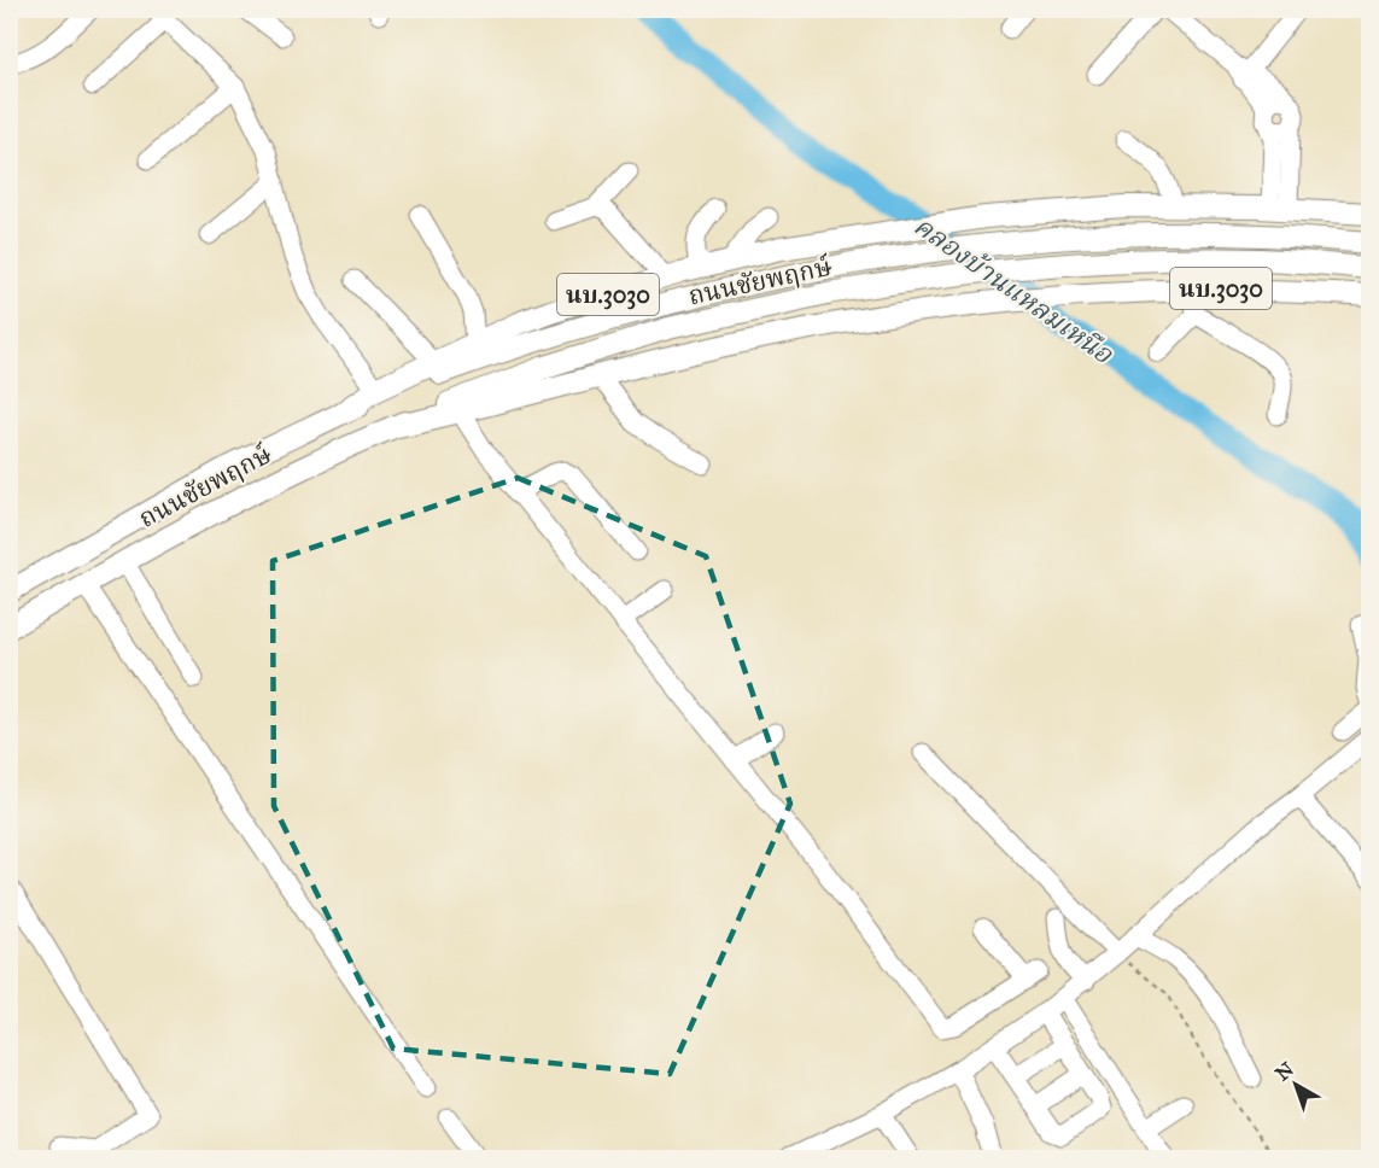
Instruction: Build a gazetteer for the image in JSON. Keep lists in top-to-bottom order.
{
  "streets": {
    "main road": ["ถนนชัยพฤกษ์", "นบ.3030"]
  },
  "water": ["คลองบ้านแหลมเหนือ"],
  "north": "top left"
}
